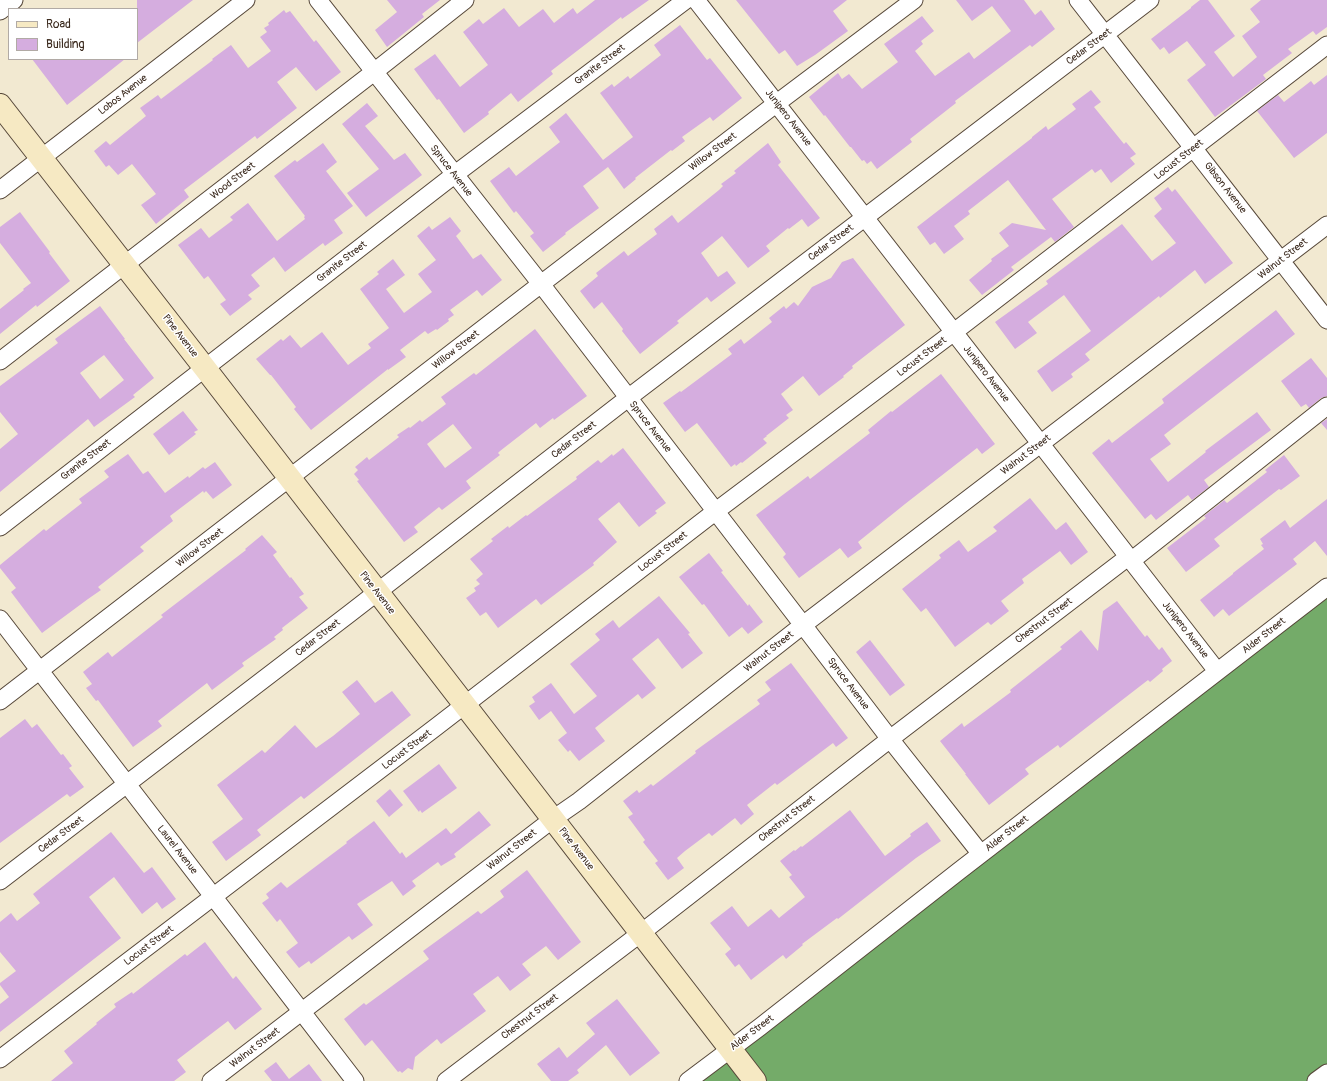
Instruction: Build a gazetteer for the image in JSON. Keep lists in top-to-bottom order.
{
  "streets": {
    "main road": ["Pine Avenue"],
    "street": [
      "Cedar Street",
      "Granite Street",
      "Lobos Avenue",
      "Junipero Avenue",
      "Willow Street",
      "Locust Street",
      "Spruce Avenue",
      "Wood Street",
      "Gibson Avenue",
      "Walnut Street",
      "Chestnut Street",
      "Alder Street",
      "Laurel Avenue"
    ]
  },
  "crossings": [
    ["Cedar Street", "Junipero Avenue"],
    ["Cedar Street", "Spruce Avenue"],
    ["Cedar Street", "Gibson Avenue"],
    ["Cedar Street", "Pine Avenue"],
    ["Cedar Street", "Laurel Avenue"],
    ["Granite Street", "Spruce Avenue"],
    ["Granite Street", "Pine Avenue"],
    ["Lobos Avenue", "Pine Avenue"],
    ["Junipero Avenue", "Willow Street"],
    ["Junipero Avenue", "Locust Street"],
    ["Junipero Avenue", "Walnut Street"],
    ["Junipero Avenue", "Chestnut Street"],
    ["Junipero Avenue", "Alder Street"],
    ["Willow Street", "Spruce Avenue"],
    ["Willow Street", "Pine Avenue"],
    ["Willow Street", "Laurel Avenue"],
    ["Locust Street", "Spruce Avenue"],
    ["Locust Street", "Gibson Avenue"],
    ["Locust Street", "Pine Avenue"],
    ["Locust Street", "Laurel Avenue"],
    ["Spruce Avenue", "Wood Street"],
    ["Spruce Avenue", "Walnut Street"],
    ["Spruce Avenue", "Chestnut Street"],
    ["Spruce Avenue", "Alder Street"],
    ["Wood Street", "Pine Avenue"],
    ["Gibson Avenue", "Walnut Street"],
    ["Walnut Street", "Pine Avenue"],
    ["Walnut Street", "Laurel Avenue"],
    ["Pine Avenue", "Chestnut Street"],
    ["Pine Avenue", "Alder Street"]
  ],
  "legend": ["Road", "Building"]
}
